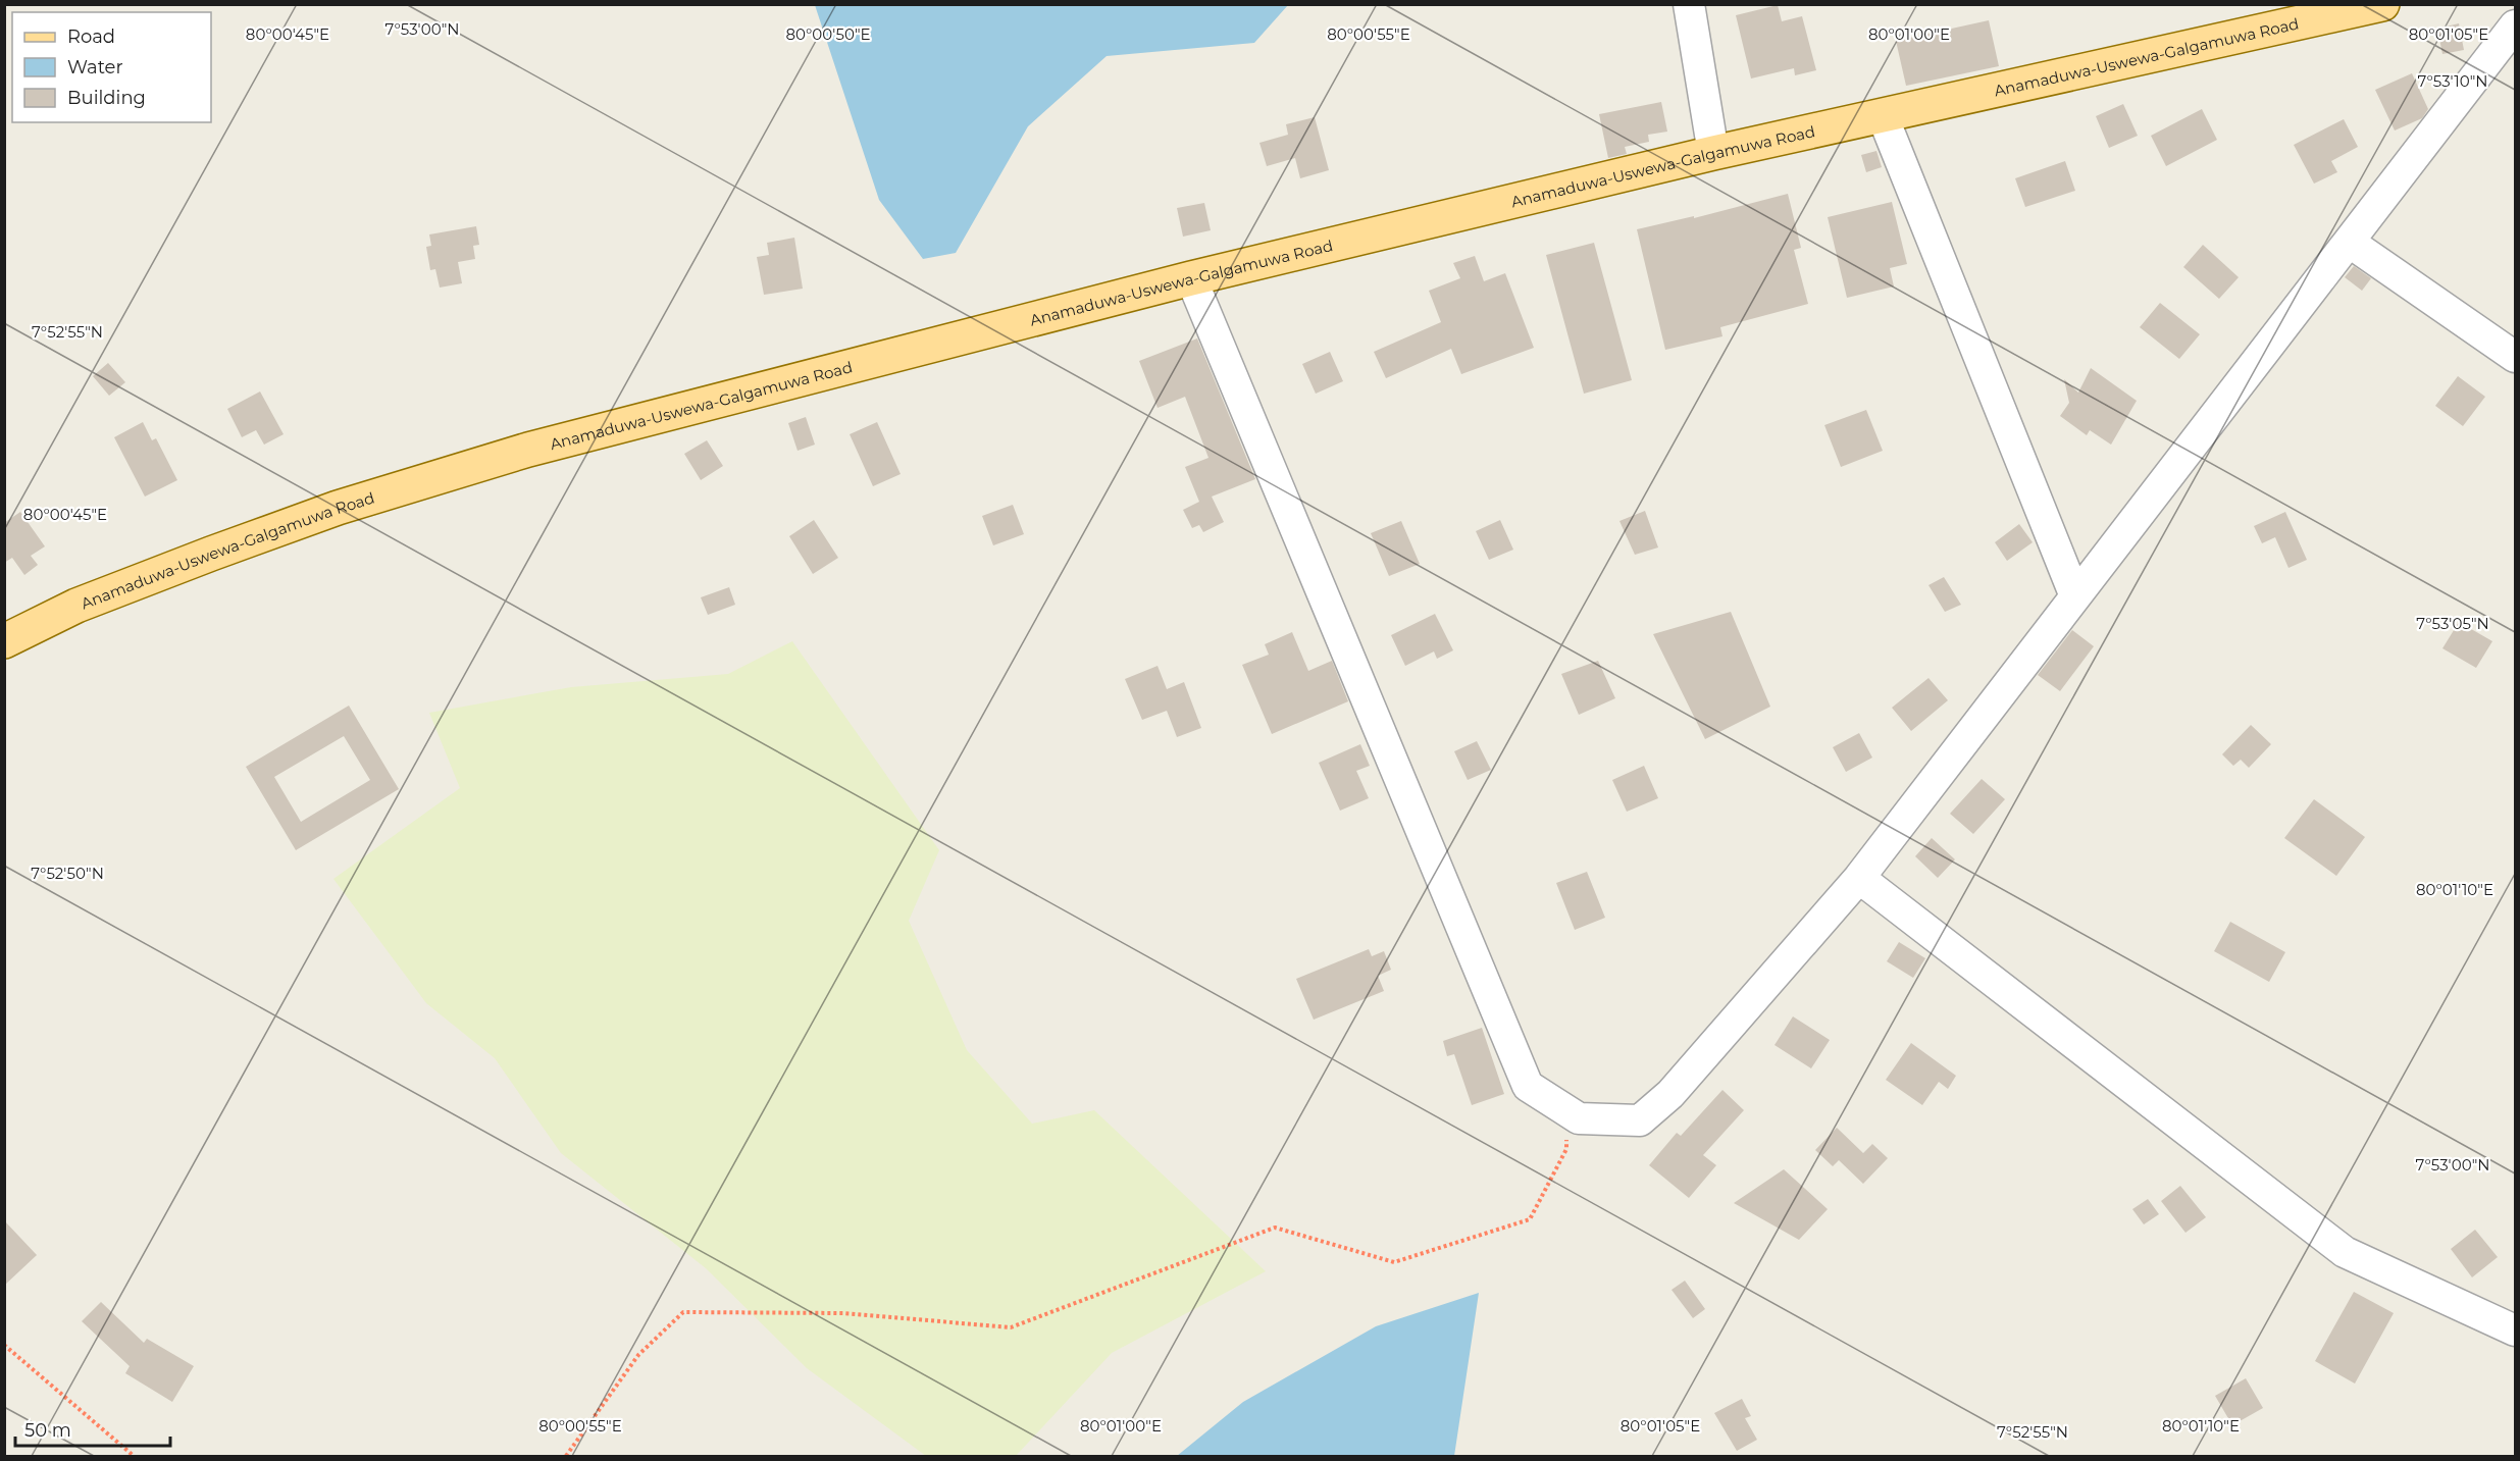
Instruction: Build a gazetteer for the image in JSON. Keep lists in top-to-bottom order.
{
  "streets": {
    "main road": ["Anamaduwa-Uswewa-Galgamuwa Road"]
  },
  "legend": ["Road", "Water", "Building"],
  "scale_bar": "50 m",
  "coordinates": [
    "7°53'00\"N",
    "80°00'45\"E",
    "80°00'50\"E",
    "80°00'55\"E",
    "80°01'00\"E",
    "80°01'05\"E",
    "7°53'10\"N",
    "7°52'55\"N",
    "7°53'05\"N",
    "7°52'50\"N",
    "80°01'10\"E"
  ]
}
